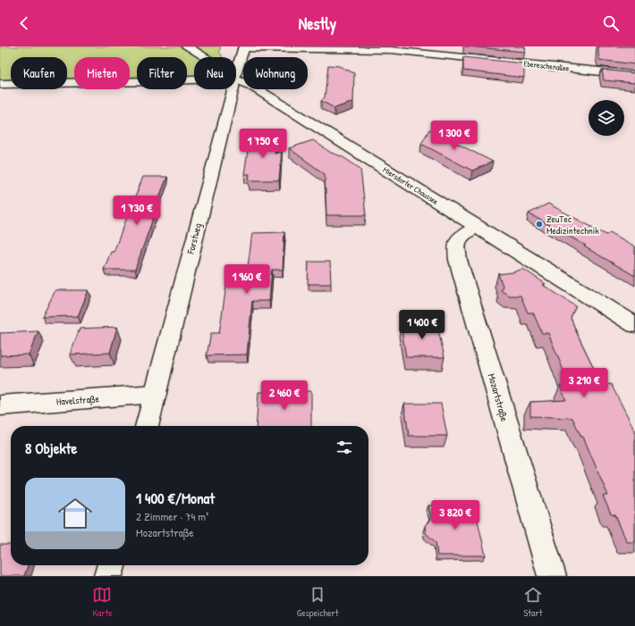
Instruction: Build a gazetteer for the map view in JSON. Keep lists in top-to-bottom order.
{
  "streets": {
    "street": [
      "Ebereschenallee",
      "Miersdorfer Chaussee",
      "Forstweg",
      "Mozartstraße",
      "Havelstraße"
    ]
  },
  "crossings": [
    ["Ebereschenallee", "Forstweg"],
    ["Miersdorfer Chaussee", "Mozartstraße"],
    ["Forstweg", "Havelstraße"]
  ],
  "places": ["ZeuTec Medizintechnik"],
  "page": {
    "header": "Nestly",
    "chip": [
      "Kaufen",
      "Mieten",
      "Filter",
      "Neu",
      "Wohnung"
    ],
    "price": [
      "1 300 €",
      "1 750 €",
      "1 730 €",
      "1 960 €",
      "1 400 €",
      "3 210 €",
      "2 460 €",
      "3 820 €"
    ],
    "heading": "8 Objekte",
    "list": [
      {
        "name": "1 400 €/Monat",
        "note": "2 Zimmer · 74 m² · Mozartstraße"
      }
    ],
    "tabs": ["Karte", "Gespeichert", "Start"]
  }
}
